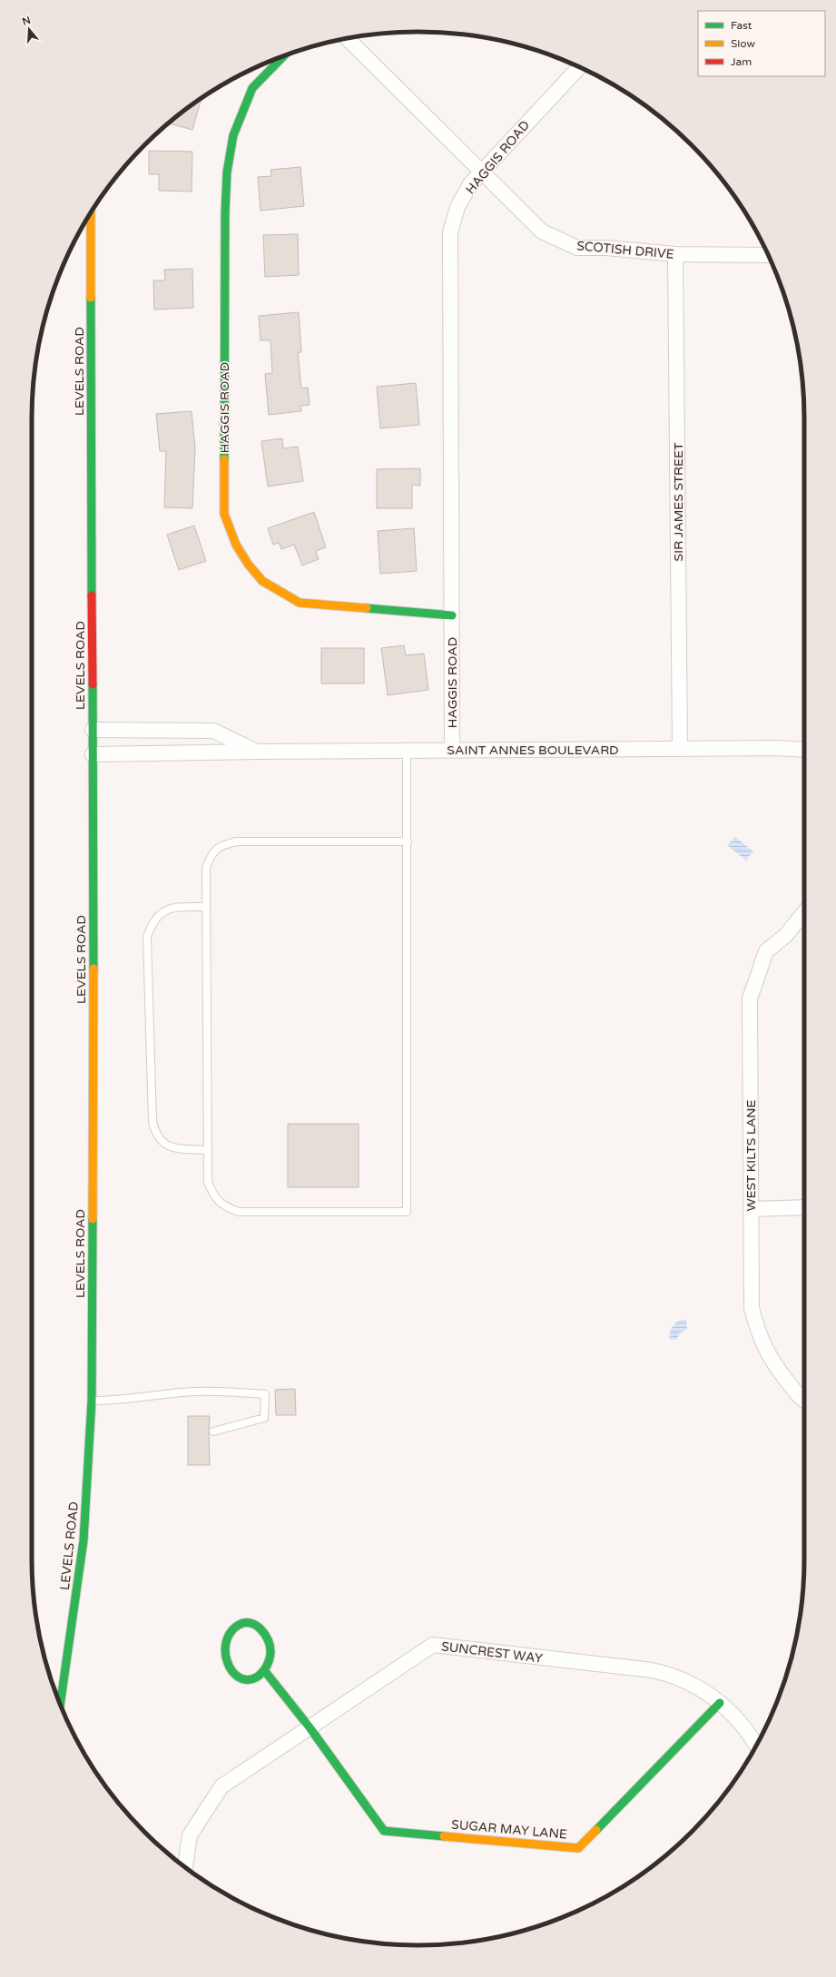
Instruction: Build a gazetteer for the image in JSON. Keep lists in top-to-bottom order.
{
  "streets": {
    "street": [
      "HAGGIS ROAD",
      "SCOTISH DRIVE",
      "LEVELS ROAD",
      "SIR JAMES STREET",
      "SAINT ANNES BOULEVARD",
      "WEST KILTS LANE",
      "SUNCREST WAY",
      "SUGAR MAY LANE"
    ]
  },
  "crossings": [
    ["HAGGIS ROAD", "SCOTISH DRIVE"],
    ["HAGGIS ROAD", "SAINT ANNES BOULEVARD"],
    ["SCOTISH DRIVE", "SIR JAMES STREET"],
    ["LEVELS ROAD", "SAINT ANNES BOULEVARD"],
    ["SIR JAMES STREET", "SAINT ANNES BOULEVARD"],
    ["SUNCREST WAY", "SUGAR MAY LANE"]
  ],
  "legend": ["Fast", "Slow", "Jam"],
  "north": "top"
}
